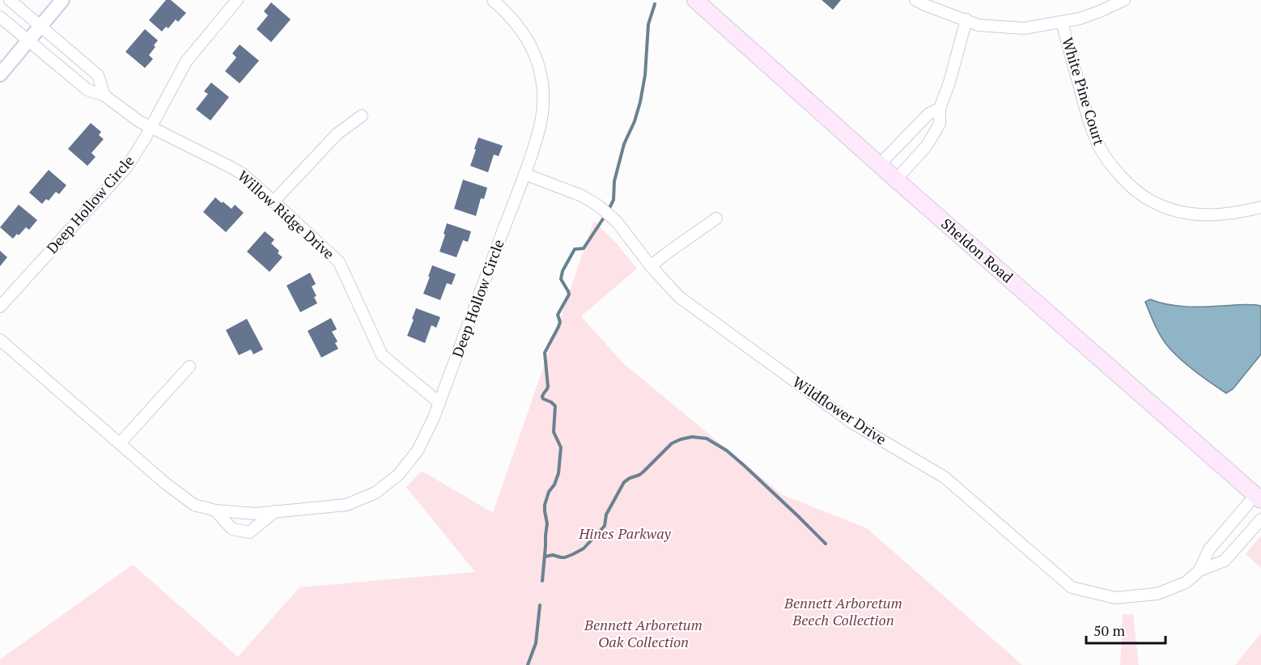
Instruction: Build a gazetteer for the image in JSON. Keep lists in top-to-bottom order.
{
  "streets": {
    "main road": ["Sheldon Road"],
    "street": [
      "White Pine Court",
      "Deep Hollow Circle",
      "Willow Ridge Drive",
      "Wildflower Drive"
    ]
  },
  "crossings": [
    ["Deep Hollow Circle", "Willow Ridge Drive"],
    ["Deep Hollow Circle", "Wildflower Drive"],
    ["Sheldon Road", "Wildflower Drive"]
  ],
  "parks": ["Hines Parkway", "Bennett Arboretum Beech Collection", "Bennett Arboretum Oak Collection"],
  "scale_bar": "50 m"
}
